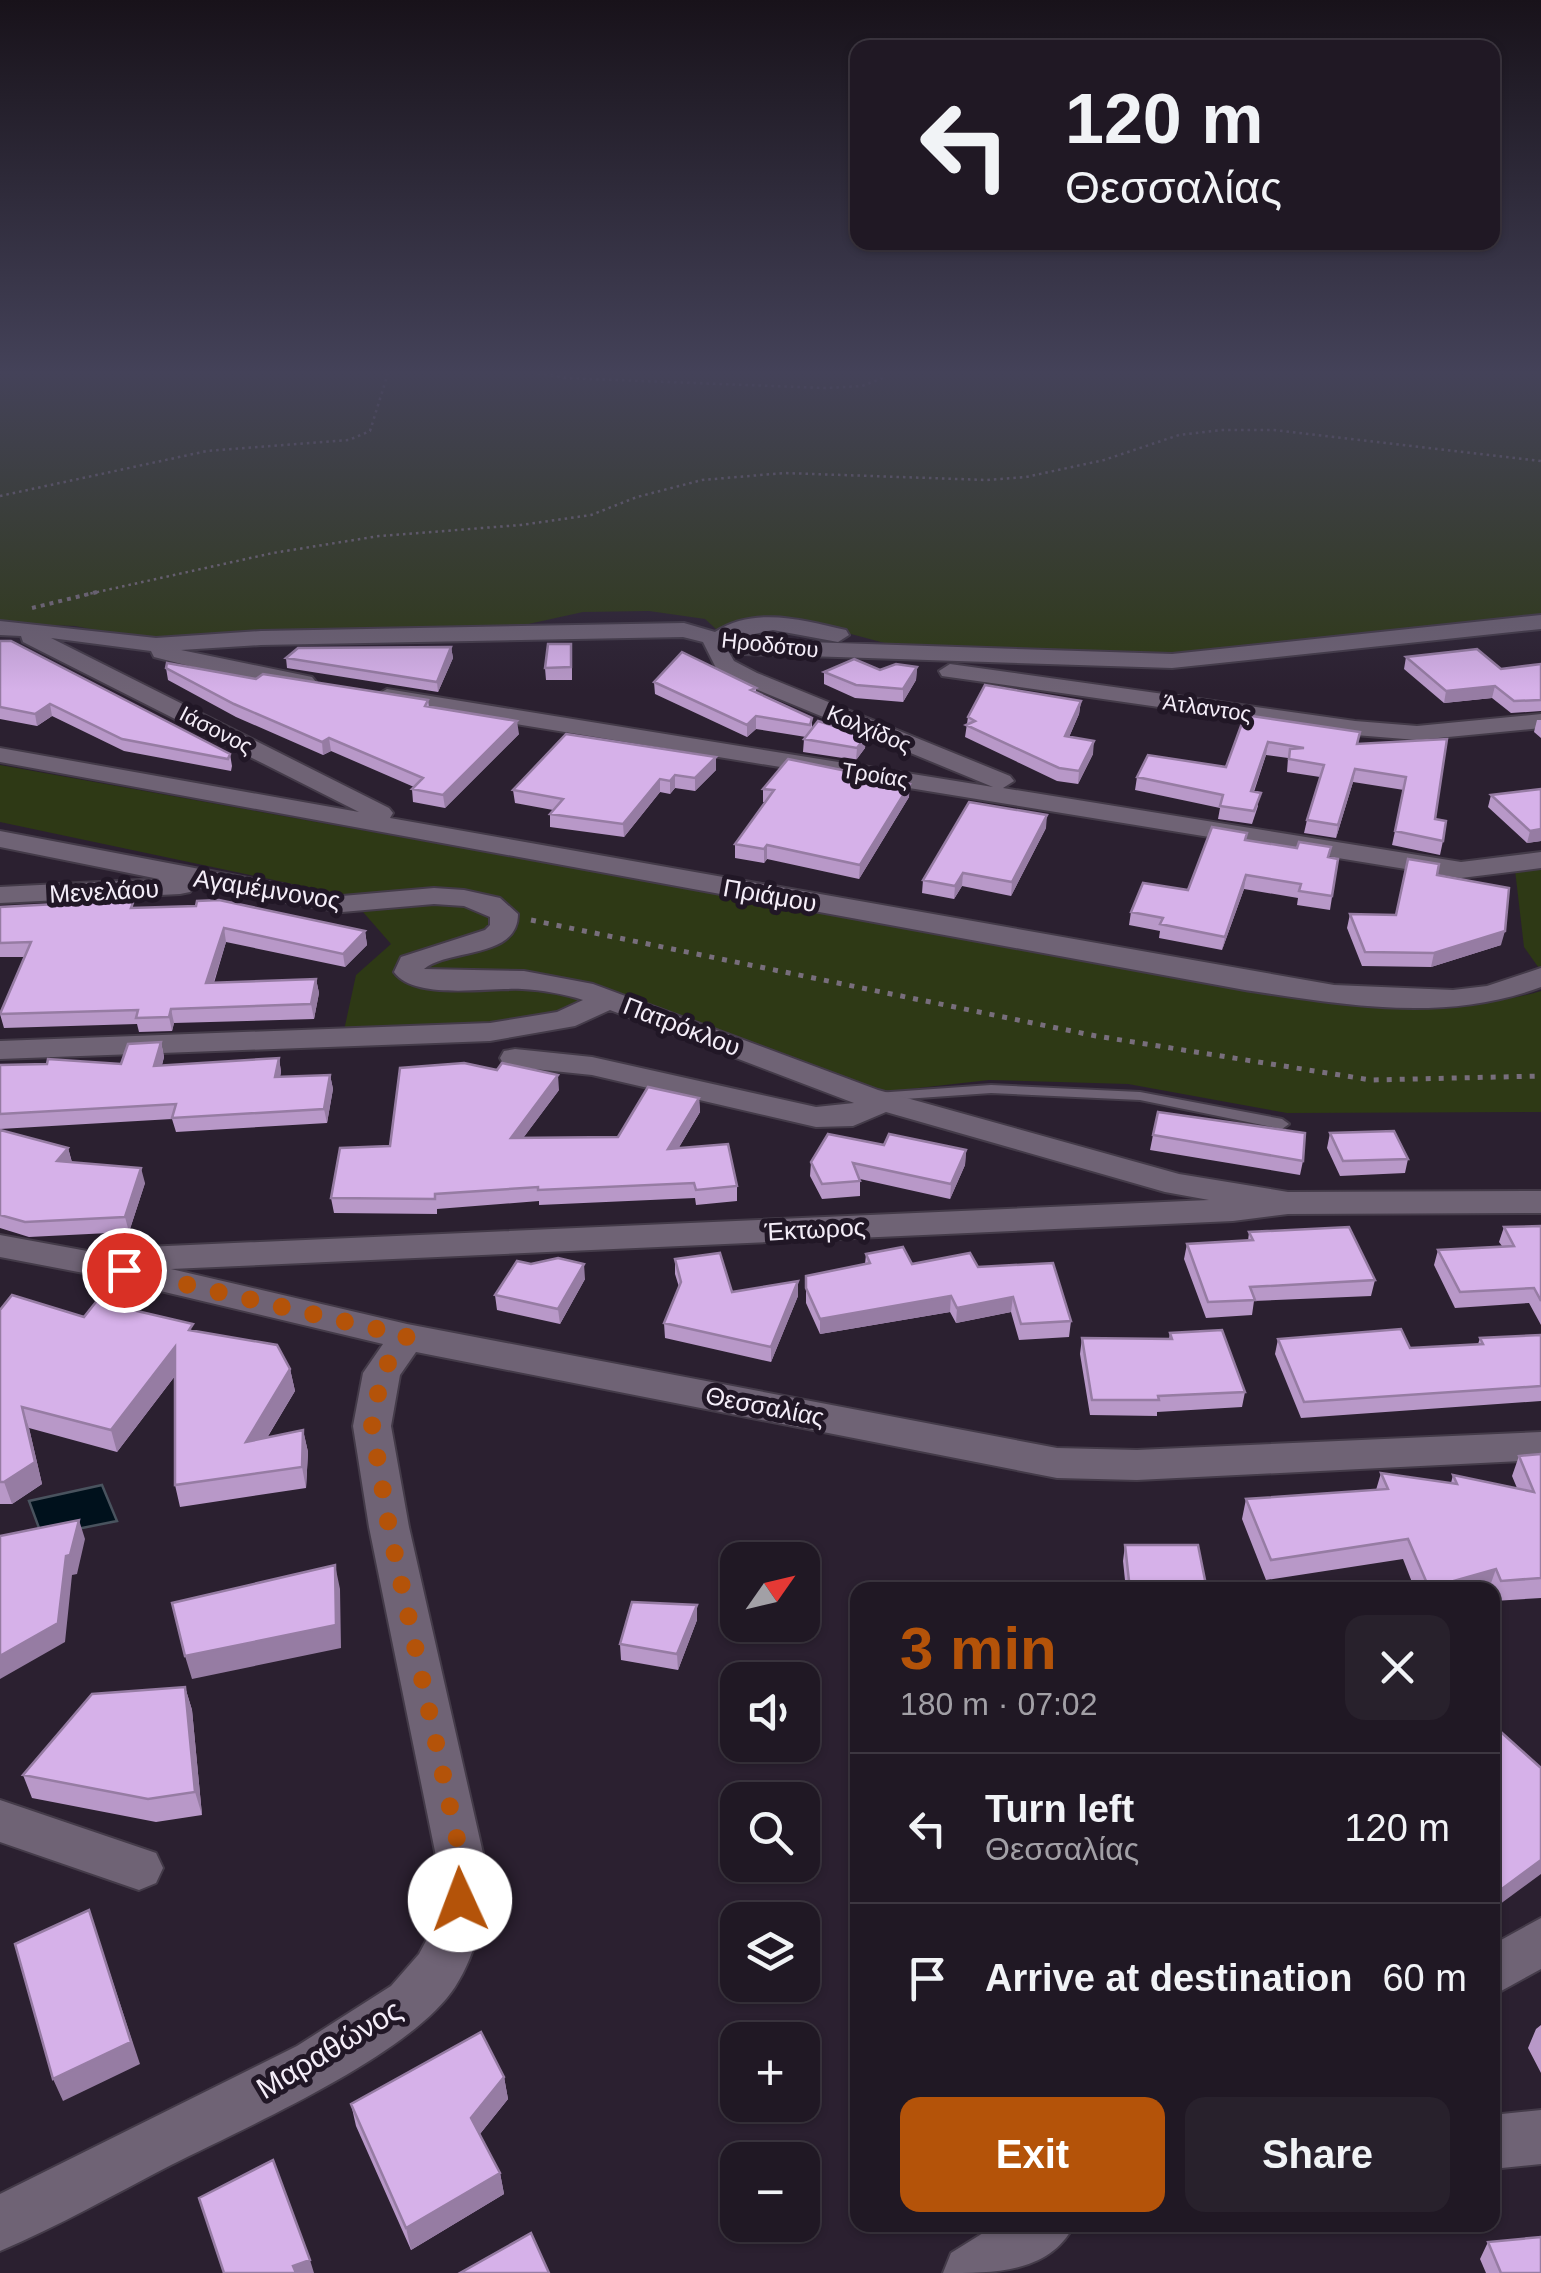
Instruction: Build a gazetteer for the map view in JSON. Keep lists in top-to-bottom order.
{
  "streets": {
    "street": [
      "Ηροδότου",
      "Άτλαντος",
      "Κολχίδος",
      "Ιάσονος",
      "Τροίας",
      "Αγαμέμνονος",
      "Μενελάου",
      "Πριάμου",
      "Πατρόκλου",
      "Έκτωρος",
      "Θεσσαλίας",
      "Μαραθώνος"
    ]
  },
  "crossings": [
    ["Ηροδότου", "Άτλαντος"],
    ["Ηροδότου", "Κολχίδος"],
    ["Ηροδότου", "Ιάσονος"],
    ["Κολχίδος", "Τροίας"],
    ["Ιάσονος", "Πριάμου"],
    ["Αγαμέμνονος", "Μενελάου"],
    ["Πατρόκλου", "Έκτωρος"],
    ["Έκτωρος", "Θεσσαλίας"],
    ["Θεσσαλίας", "Μαραθώνος"]
  ],
  "north": "top right",
  "page": {
    "turn": ["120 m", "Θεσσαλίας"],
    "map_buttons": ["+", "−"],
    "heading": ["3 min", "180 m · 07:02"],
    "list": [
      {
        "name": "Turn left",
        "note": "Θεσσαλίας",
        "value": "120 m"
      },
      {
        "name": "Arrive at destination",
        "value": "60 m"
      }
    ],
    "buttons": ["Exit", "Share"]
  }
}
